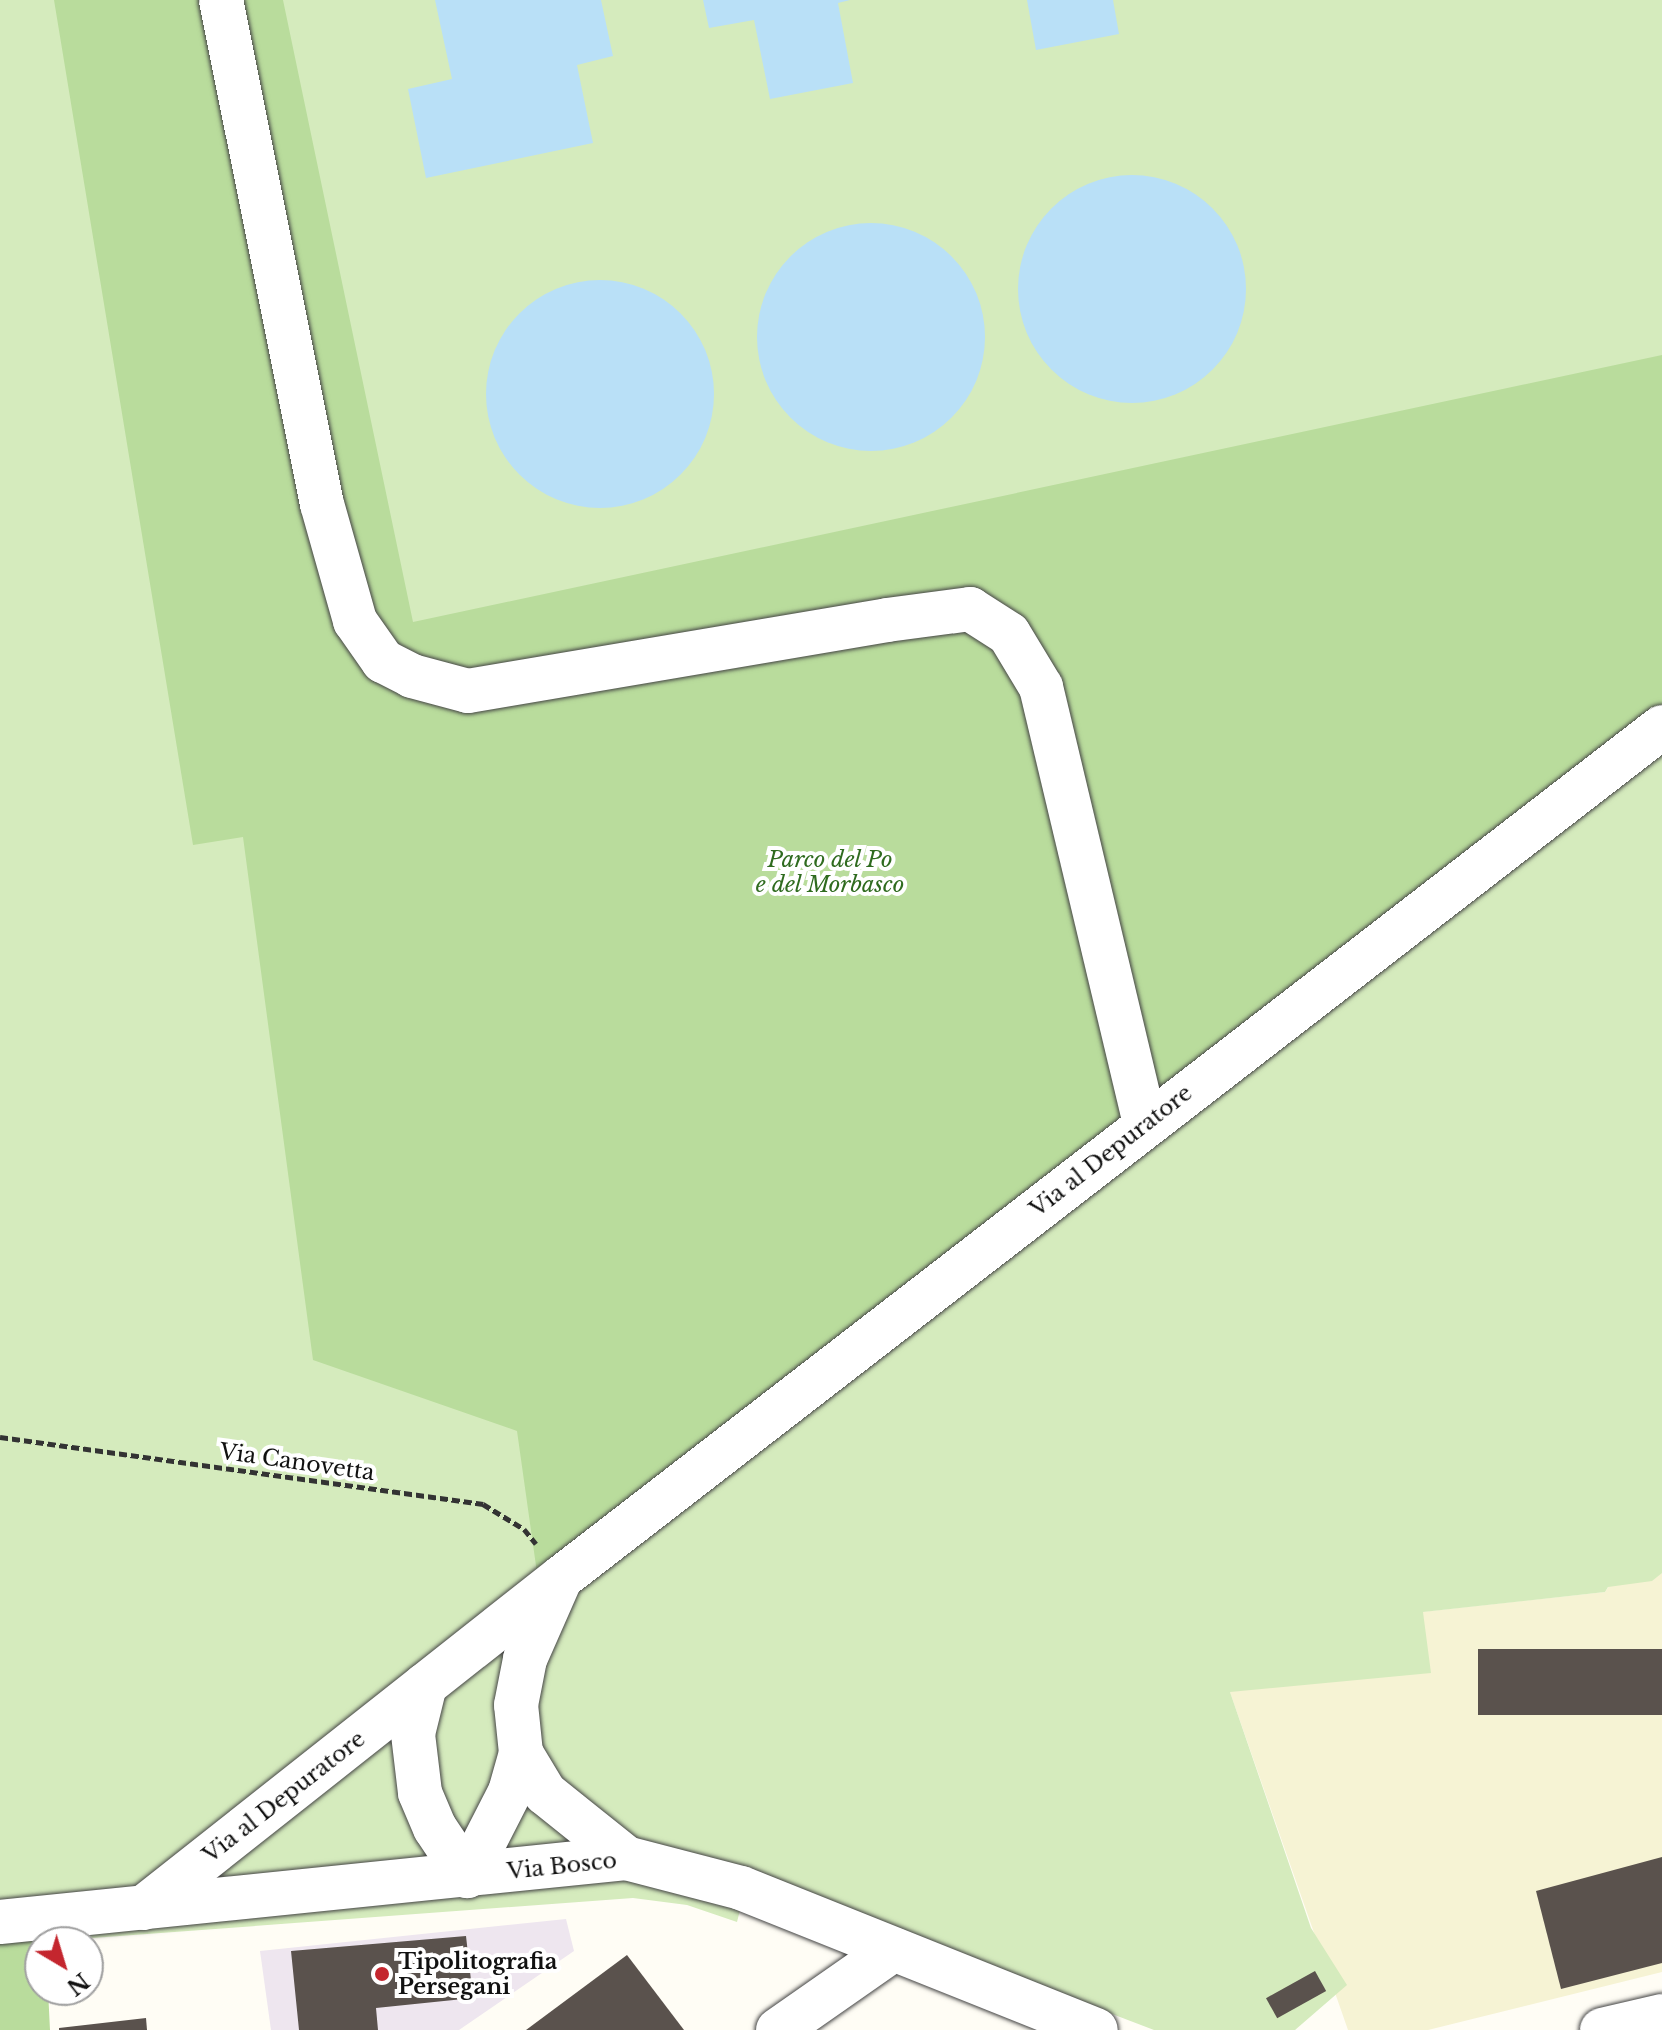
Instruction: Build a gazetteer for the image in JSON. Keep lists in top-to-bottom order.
{
  "streets": {
    "street": ["Via al Depuratore", "Via Bosco"],
    "path": ["Via Canovetta"]
  },
  "crossings": [
    ["Via al Depuratore", "Via Canovetta"],
    ["Via al Depuratore", "Via Bosco"]
  ],
  "parks": ["Parco del Po e del Morbasco"],
  "places": ["Tipolitografia Persegani"],
  "north": "bottom right"
}
